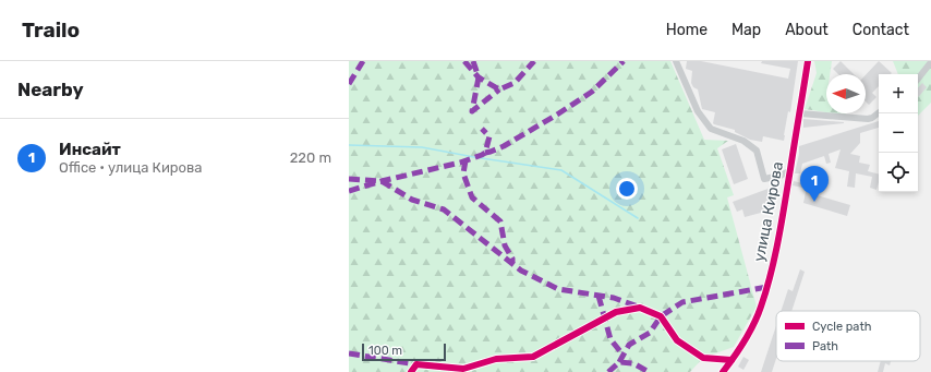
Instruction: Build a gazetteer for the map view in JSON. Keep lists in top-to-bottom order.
{
  "streets": {
    "street": ["улица Кирова"]
  },
  "legend": ["Cycle path", "Path"],
  "scale_bar": "100 m",
  "north": "left",
  "page": {
    "header": "Trailo",
    "nav": [
      "Home",
      "Map",
      "About",
      "Contact"
    ],
    "heading": "Nearby",
    "map_buttons": ["+", "−"],
    "list": [
      {
        "mark": "1",
        "name": "Инсайт",
        "note": "Office · улица Кирова",
        "value": "220 m"
      }
    ],
    "pins": "1",
    "scale": "100 m"
  }
}
